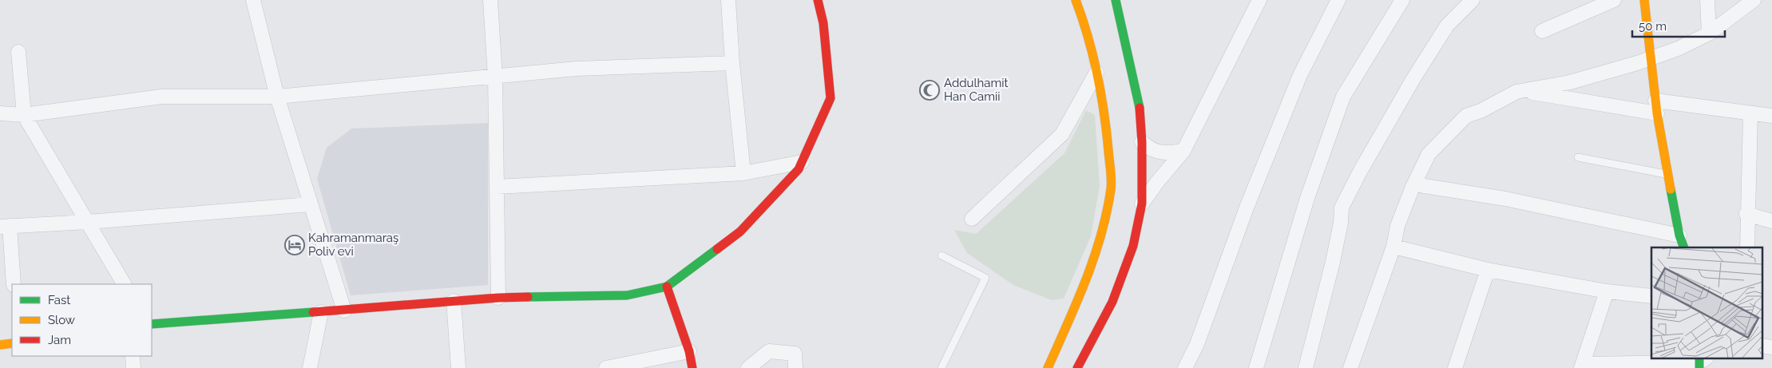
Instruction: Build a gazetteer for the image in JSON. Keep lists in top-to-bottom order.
{
  "places": {
    "mosque": ["Addulhamit Han Camii"],
    "hotel": ["Kahramanmaraş Poliv evi"]
  },
  "legend": ["Fast", "Slow", "Jam"],
  "scale_bar": "50 m"
}
